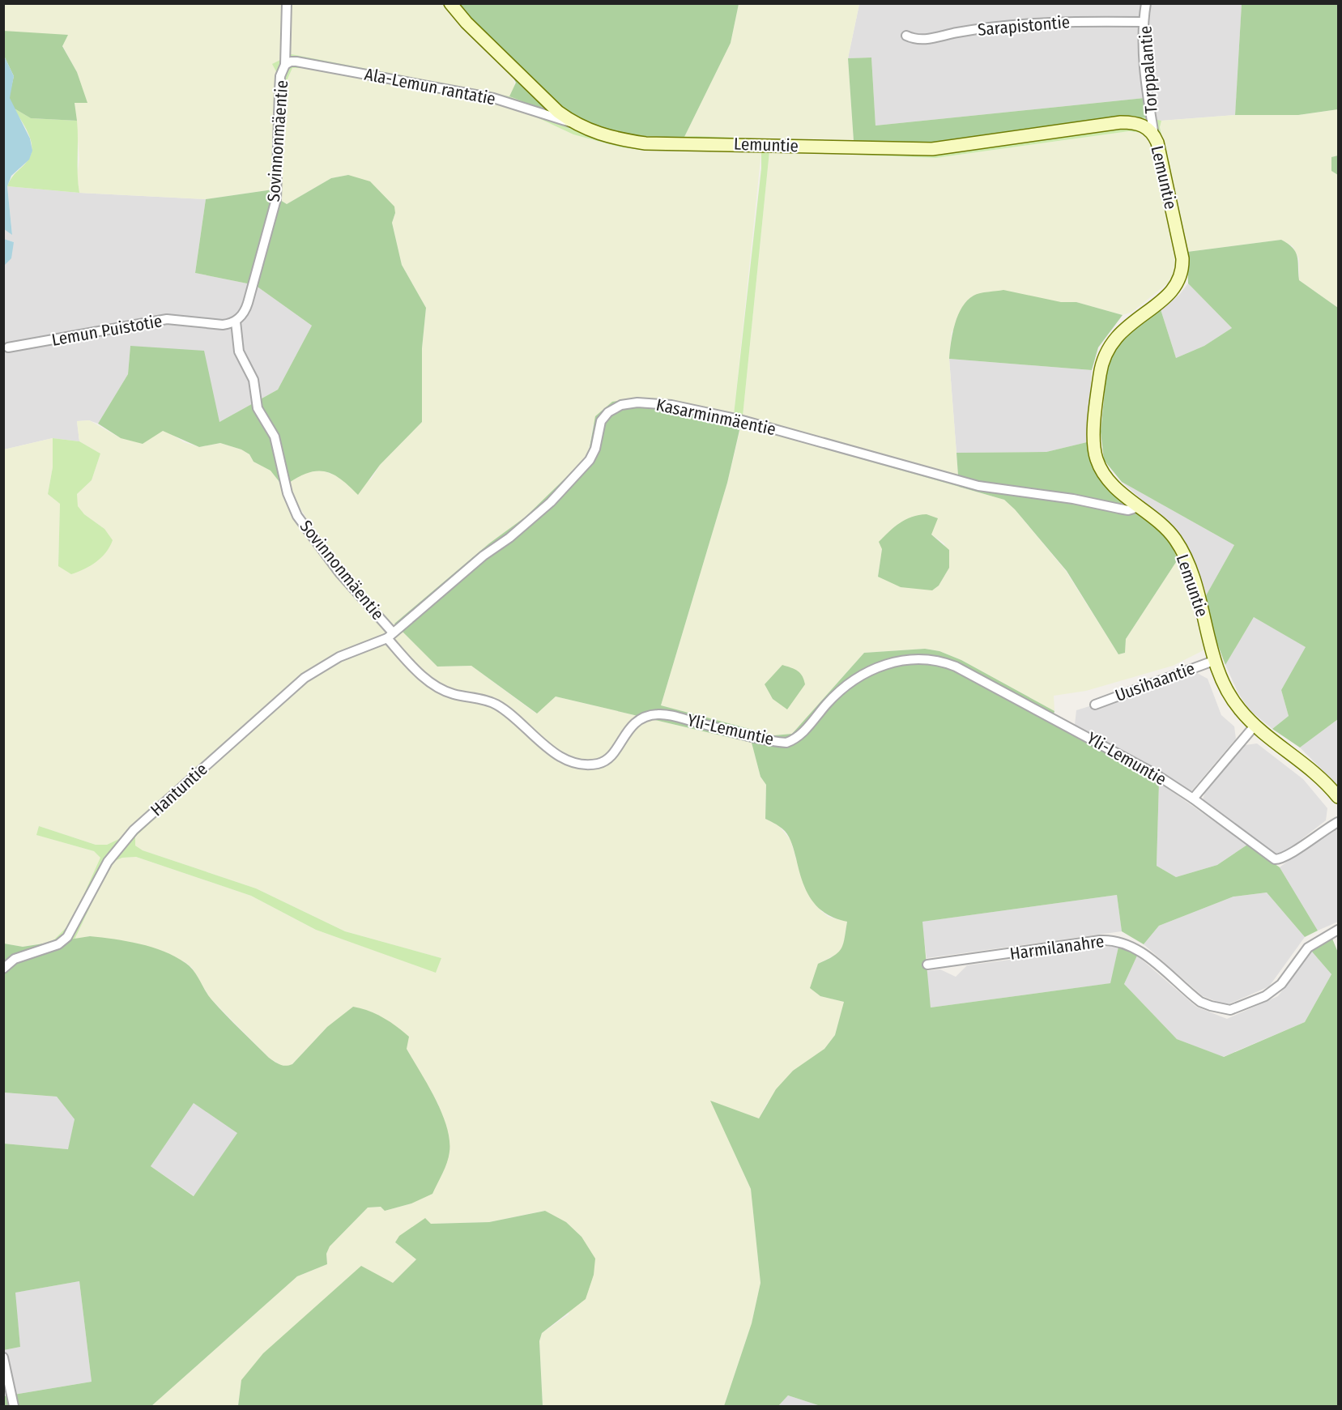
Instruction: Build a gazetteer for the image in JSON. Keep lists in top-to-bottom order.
{
  "streets": {
    "street": [
      "Sarapistontie",
      "Torppalantie",
      "Ala-Lemun rantatie",
      "Sovinnonmäentie",
      "Lemuntie",
      "Lemun Puistotie",
      "Kasarminmäentie",
      "Uusihaantie",
      "Yli-Lemuntie",
      "Hantuntie",
      "Harmilanahre"
    ]
  },
  "crossings": [
    ["Sarapistontie", "Torppalantie"],
    ["Torppalantie", "Lemuntie"],
    ["Ala-Lemun rantatie", "Sovinnonmäentie"],
    ["Ala-Lemun rantatie", "Lemuntie"],
    ["Sovinnonmäentie", "Lemun Puistotie"],
    ["Sovinnonmäentie", "Kasarminmäentie"],
    ["Sovinnonmäentie", "Yli-Lemuntie"],
    ["Sovinnonmäentie", "Hantuntie"],
    ["Lemuntie", "Kasarminmäentie"],
    ["Lemuntie", "Uusihaantie"],
    ["Kasarminmäentie", "Yli-Lemuntie"],
    ["Kasarminmäentie", "Hantuntie"],
    ["Yli-Lemuntie", "Hantuntie"]
  ]
}
